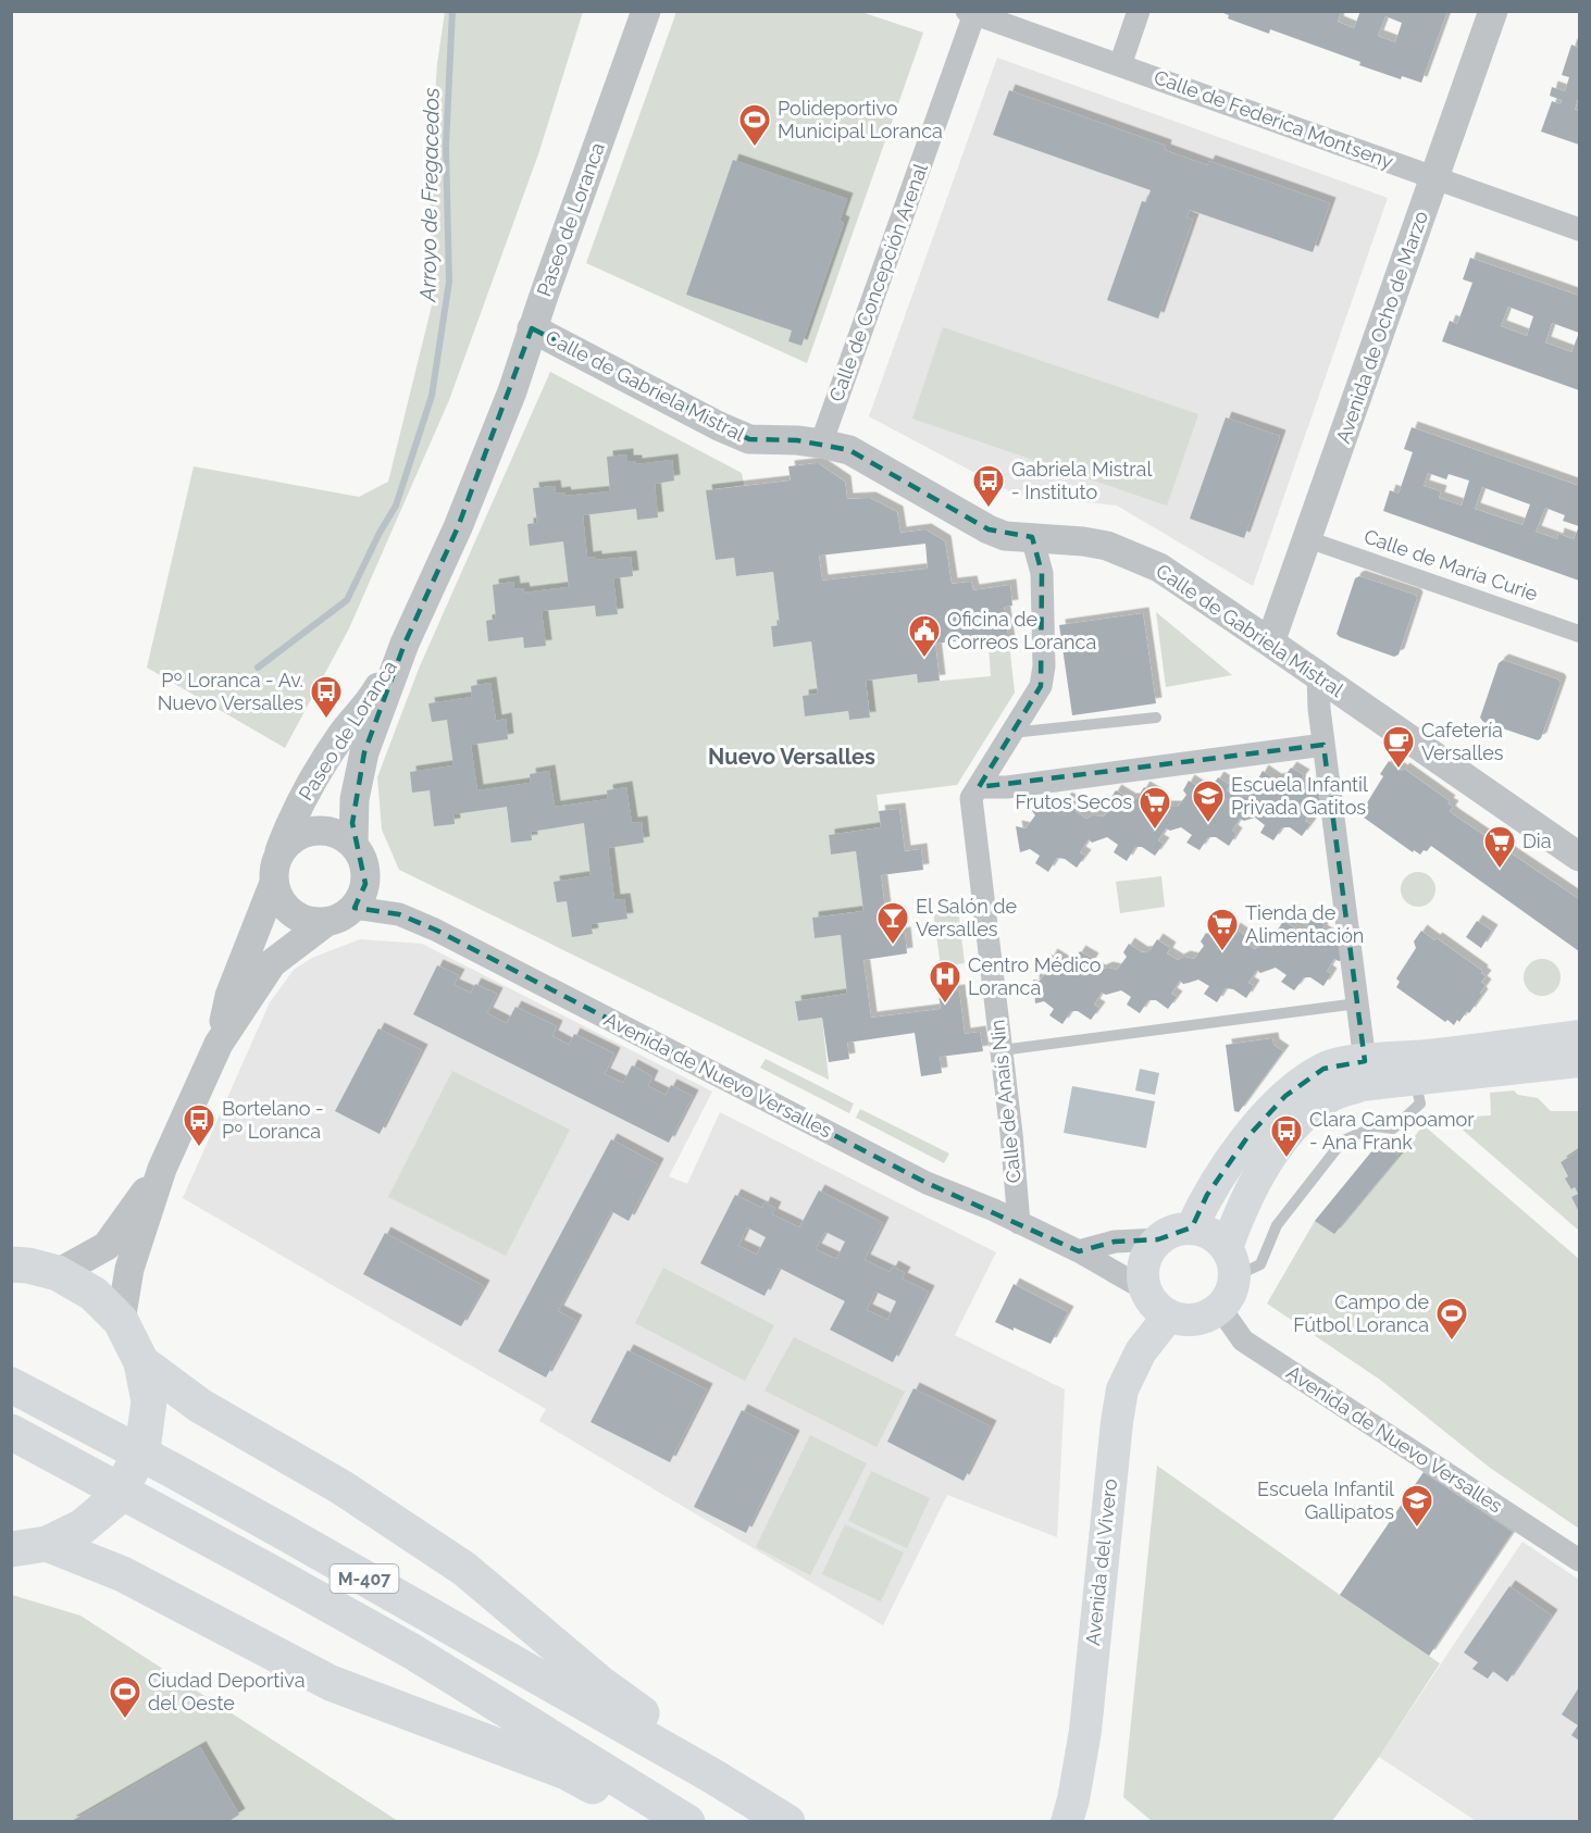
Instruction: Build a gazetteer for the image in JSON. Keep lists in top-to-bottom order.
{
  "streets": {
    "main road": ["Avenida del Vivero", "M-407"],
    "street": [
      "Calle de Federica Montseny",
      "Paseo de Loranca",
      "Calle de Concepción Arenal",
      "Avenida de Ocho de Marzo",
      "Calle de Gabriela Mistral",
      "Calle de María Curie",
      "Avenida de Nuevo Versalles",
      "Calle de Anaís Nin"
    ]
  },
  "crossings": [
    ["Calle de Federica Montseny", "Calle de Concepción Arenal"],
    ["Calle de Federica Montseny", "Avenida de Ocho de Marzo"],
    ["Paseo de Loranca", "Calle de Gabriela Mistral"],
    ["Paseo de Loranca", "Avenida de Nuevo Versalles"],
    ["Calle de Concepción Arenal", "Calle de Gabriela Mistral"],
    ["Avenida de Ocho de Marzo", "Calle de Gabriela Mistral"],
    ["Avenida de Ocho de Marzo", "Calle de María Curie"],
    ["Calle de Gabriela Mistral", "Calle de Anaís Nin"],
    ["Avenida de Nuevo Versalles", "Calle de Anaís Nin"],
    ["Avenida de Nuevo Versalles", "Avenida del Vivero"]
  ],
  "districts": ["Nuevo Versalles"],
  "water": ["Arroyo de Fregacedos"],
  "places": {
    "sports": ["Polideportivo Municipal Loranca", "Campo de Fútbol Loranca", "Ciudad Deportiva del Oeste"],
    "bus stop": [
      "Gabriela Mistral - Instituto",
      "Pº Loranca - Av. Nuevo Versalles",
      "Bortelano - Pº Loranca",
      "Clara Campoamor - Ana Frank"
    ],
    "public building": ["Oficina de Correos Loranca"],
    "cafe": ["Cafetería Versalles"],
    "school or university": ["Escuela Infantil Privada Gatitos", "Escuela Infantil Gallipatos"],
    "supermarket": ["Frutos Secos", "Dia", "Tienda de Alimentación"],
    "bar": ["El Salón de Versalles"],
    "hospital": ["Centro Médico Loranca"]
  }
}
